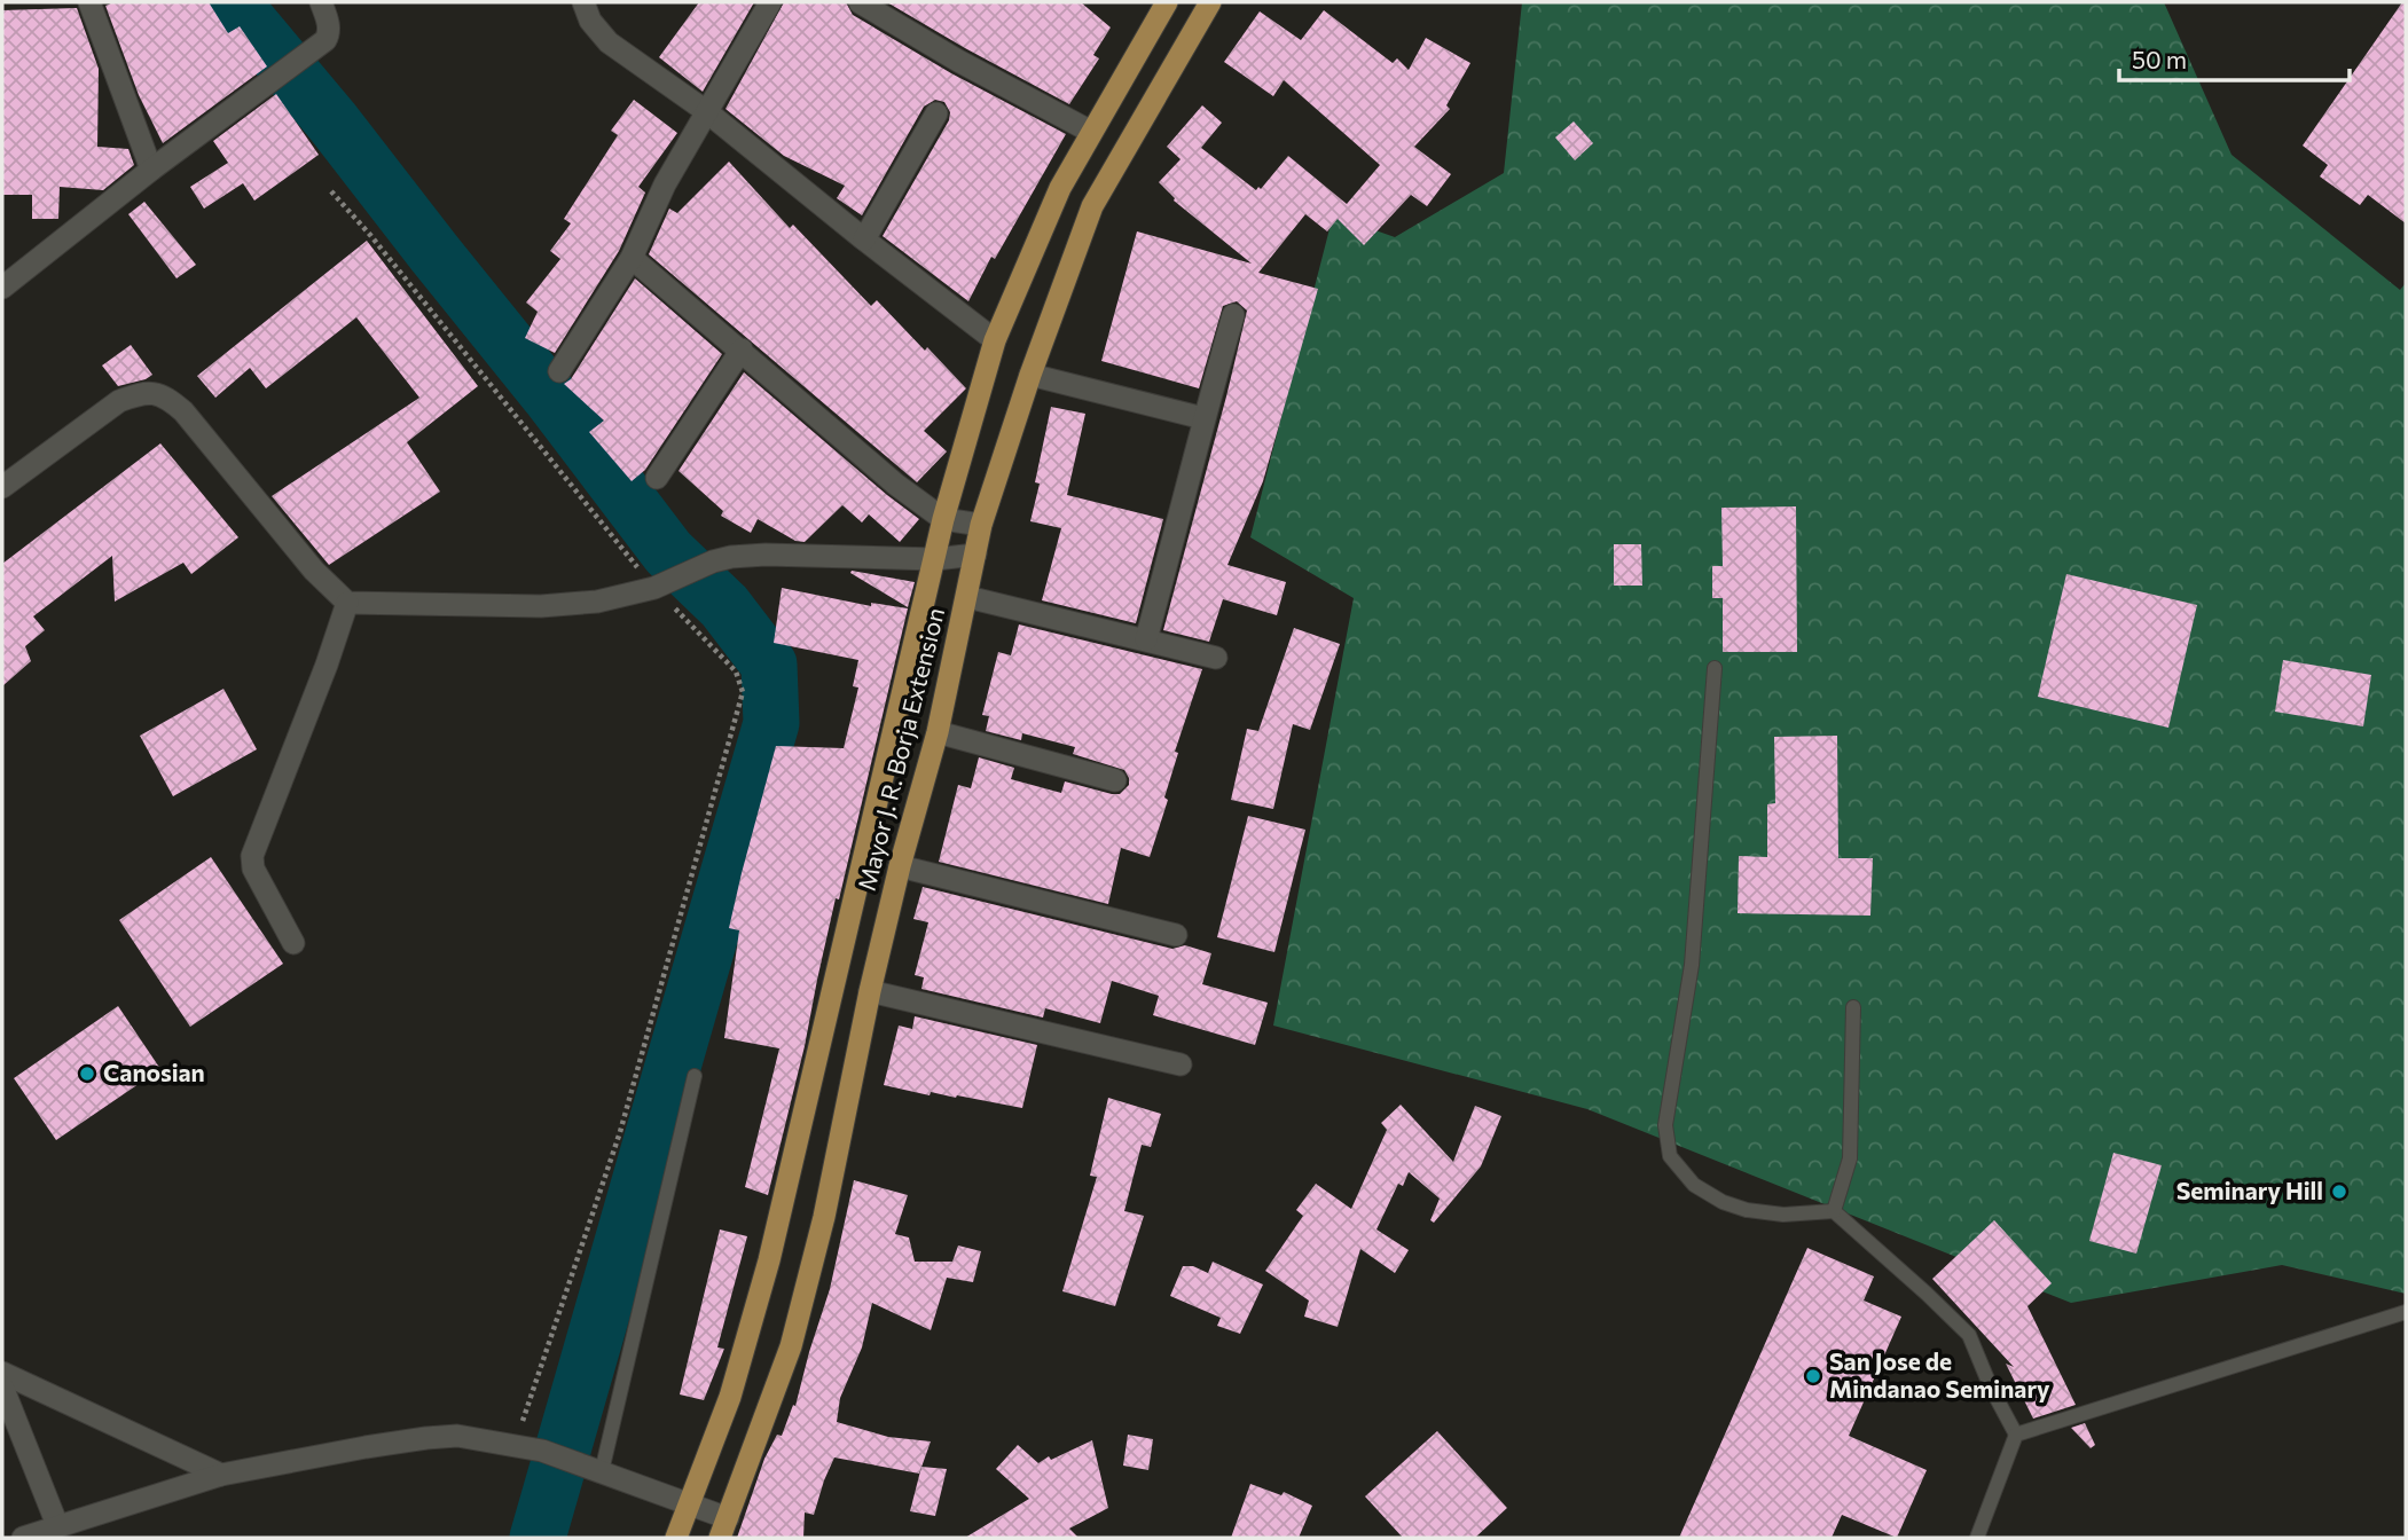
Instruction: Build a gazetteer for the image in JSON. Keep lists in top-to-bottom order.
{
  "streets": {
    "main road": ["Mayor J. R. Borja Extension"]
  },
  "places": ["Canosian", "Seminary Hill", "San Jose de Mindanao Seminary"],
  "scale_bar": "50 m"
}
